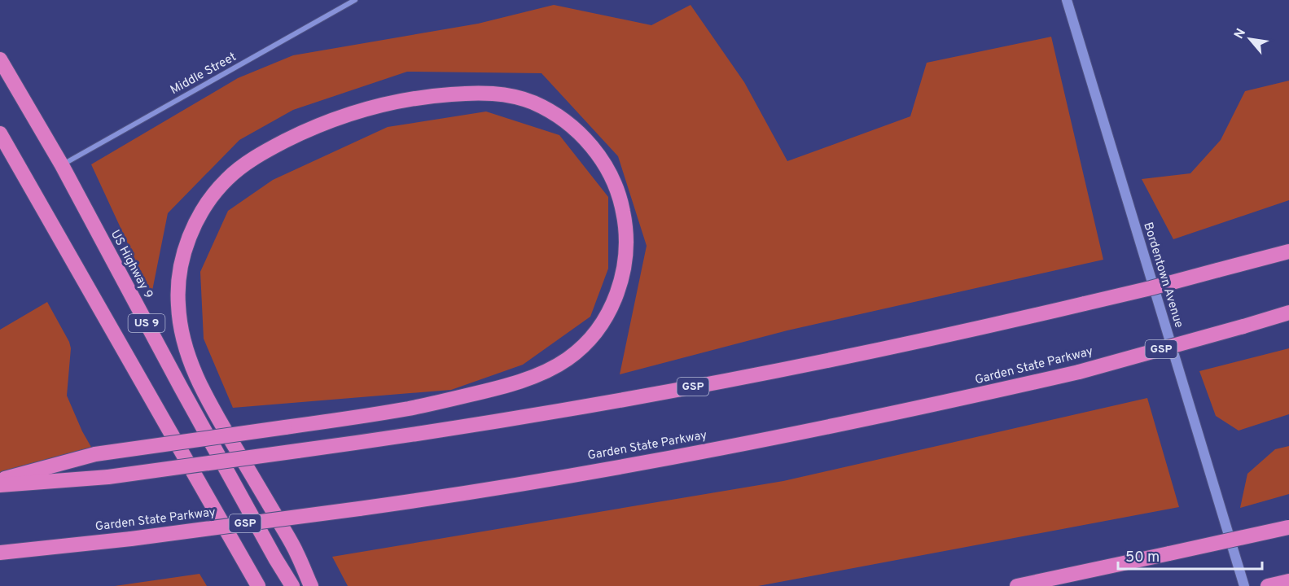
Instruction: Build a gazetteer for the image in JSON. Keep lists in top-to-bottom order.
{
  "streets": {
    "highway": [
      "US Highway 9",
      "US 9",
      "GSP",
      "Garden State Parkway"
    ],
    "street": ["Middle Street", "Bordentown Avenue"]
  },
  "crossings": [
    ["Middle Street", "US Highway 9"]
  ],
  "scale_bar": "50 m",
  "north": "top left"
}
